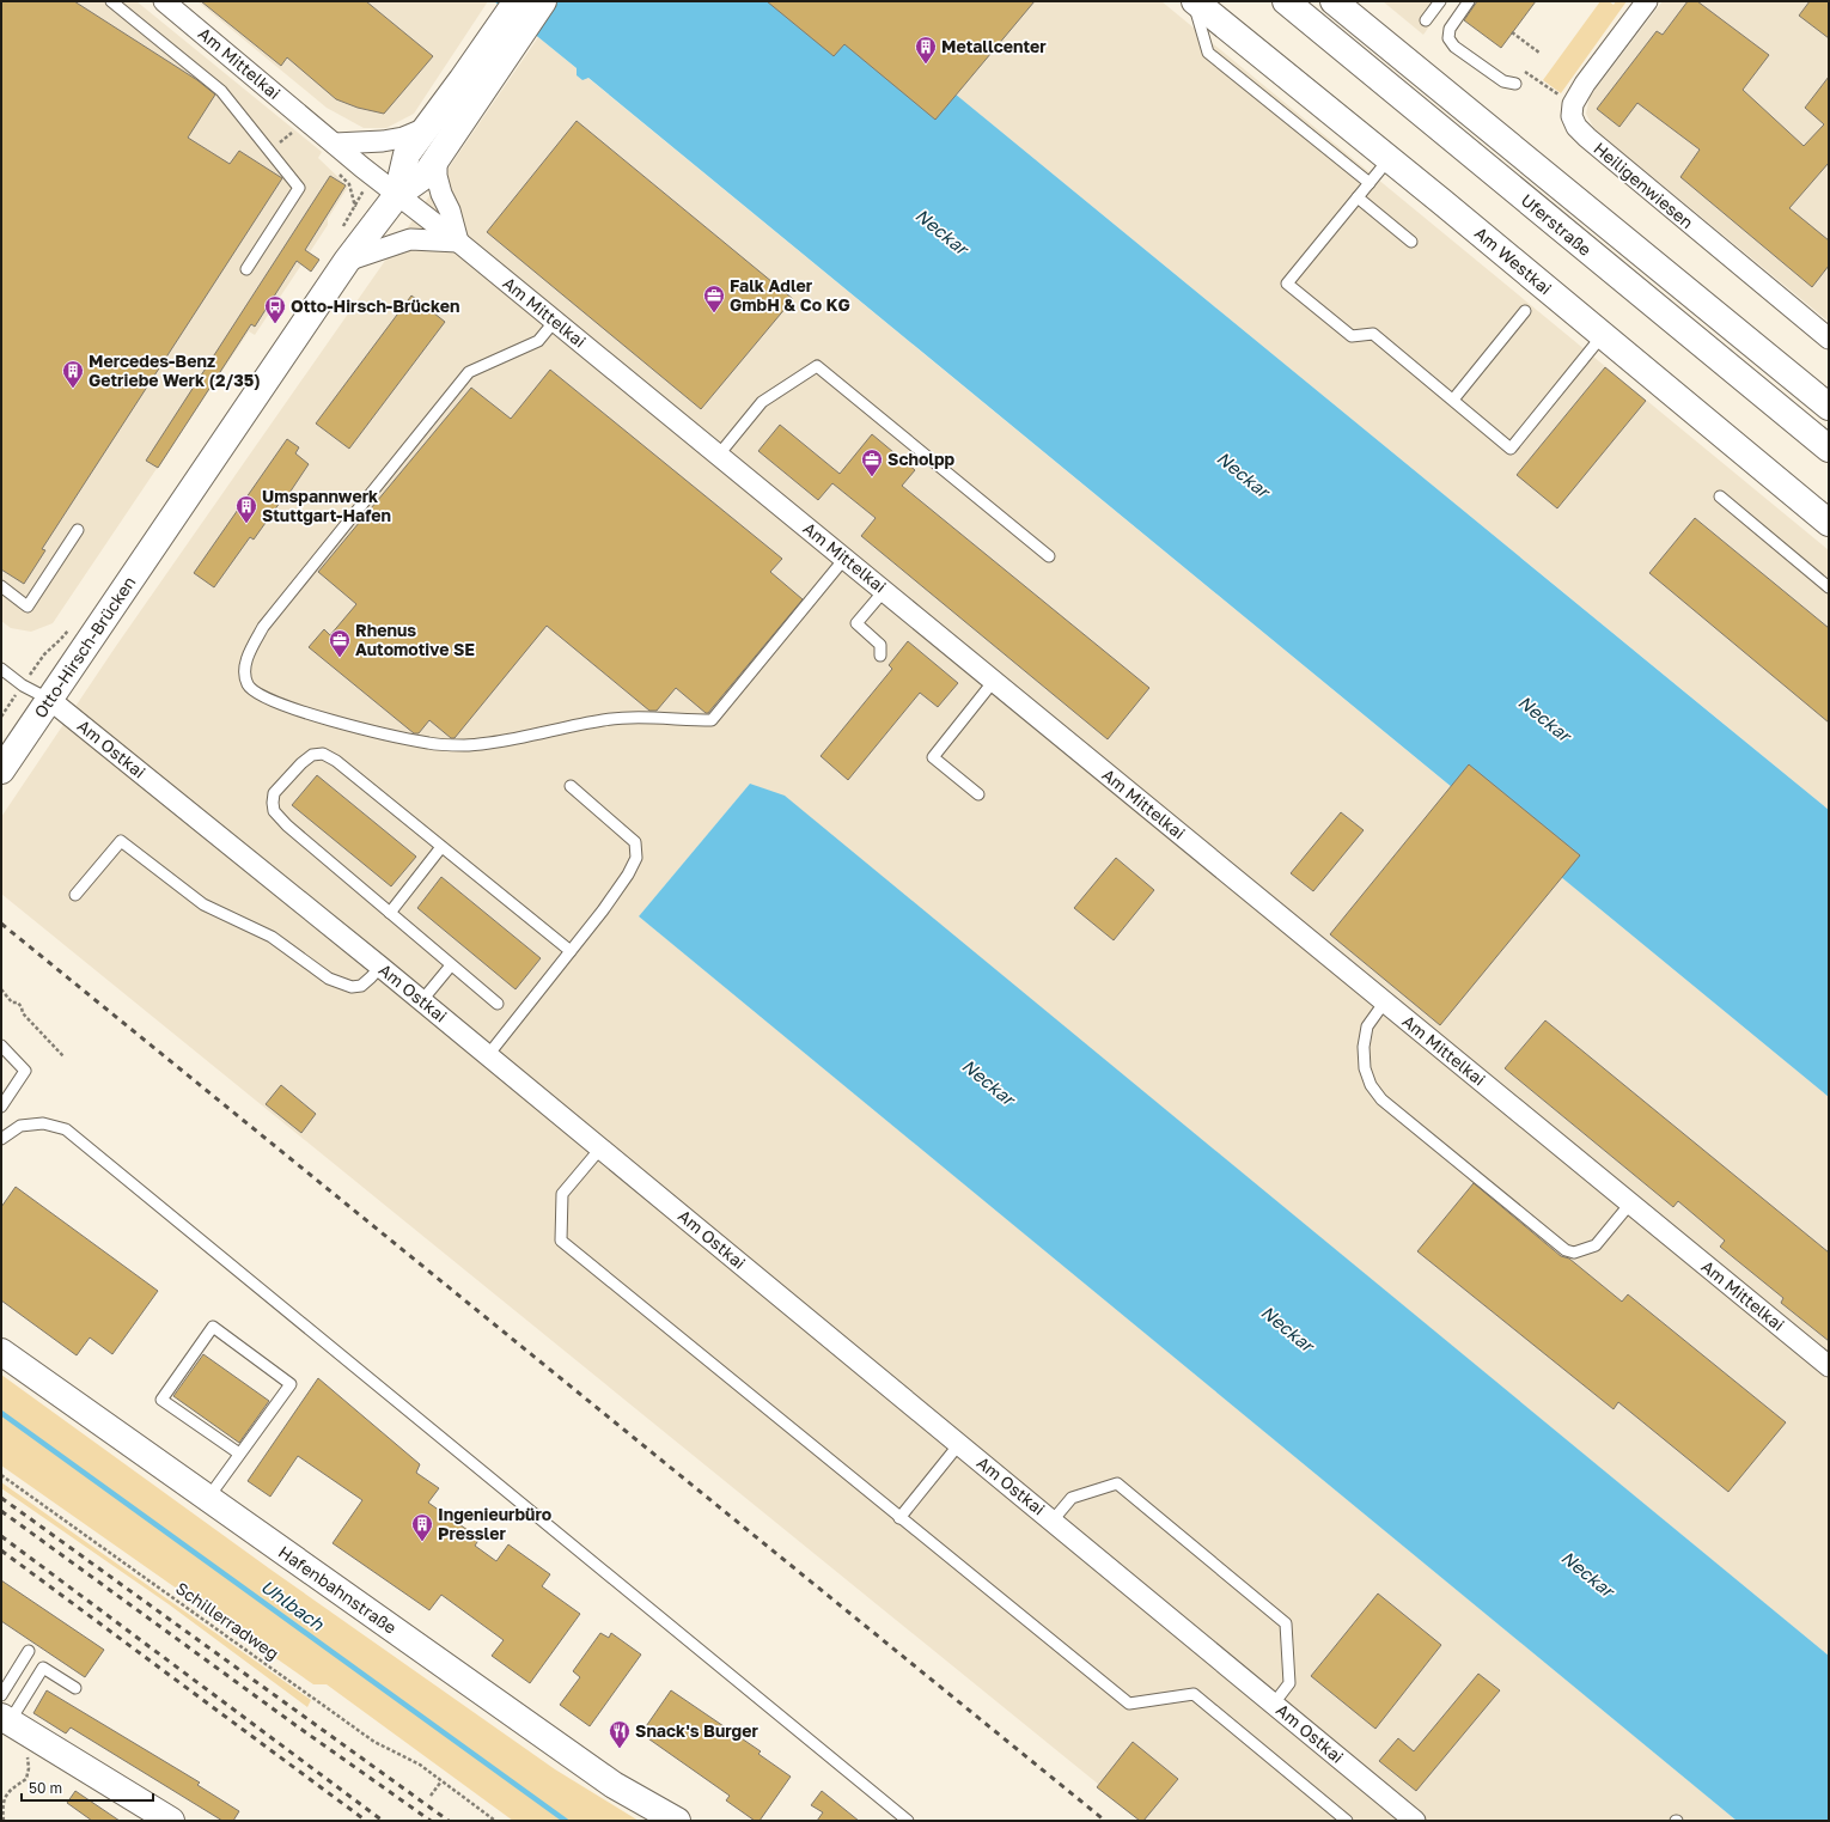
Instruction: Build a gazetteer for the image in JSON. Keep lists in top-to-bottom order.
{
  "streets": {
    "main road": [
      "Uferstraße",
      "Am Westkai",
      "Otto-Hirsch-Brücken",
      "Hafenbahnstraße"
    ],
    "street": ["Am Mittelkai", "Heiligenwiesen", "Am Ostkai"],
    "path": ["Schillerradweg"]
  },
  "crossings": [
    ["Am Mittelkai", "Otto-Hirsch-Brücken"],
    ["Otto-Hirsch-Brücken", "Am Ostkai"]
  ],
  "water": ["Neckar", "Uhlbach"],
  "places": {
    "building": [
      "Metallcenter",
      "Mercedes-Benz Getriebe Werk (2/35)",
      "Umspannwerk Stuttgart-Hafen",
      "Ingenieurbüro Pressler"
    ],
    "office": ["Falk Adler GmbH & Co KG", "Scholpp", "Rhenus Automotive SE"],
    "bus stop": ["Otto-Hirsch-Brücken"],
    "restaurant": ["Snack's Burger"]
  },
  "scale_bar": "50 m"
}
